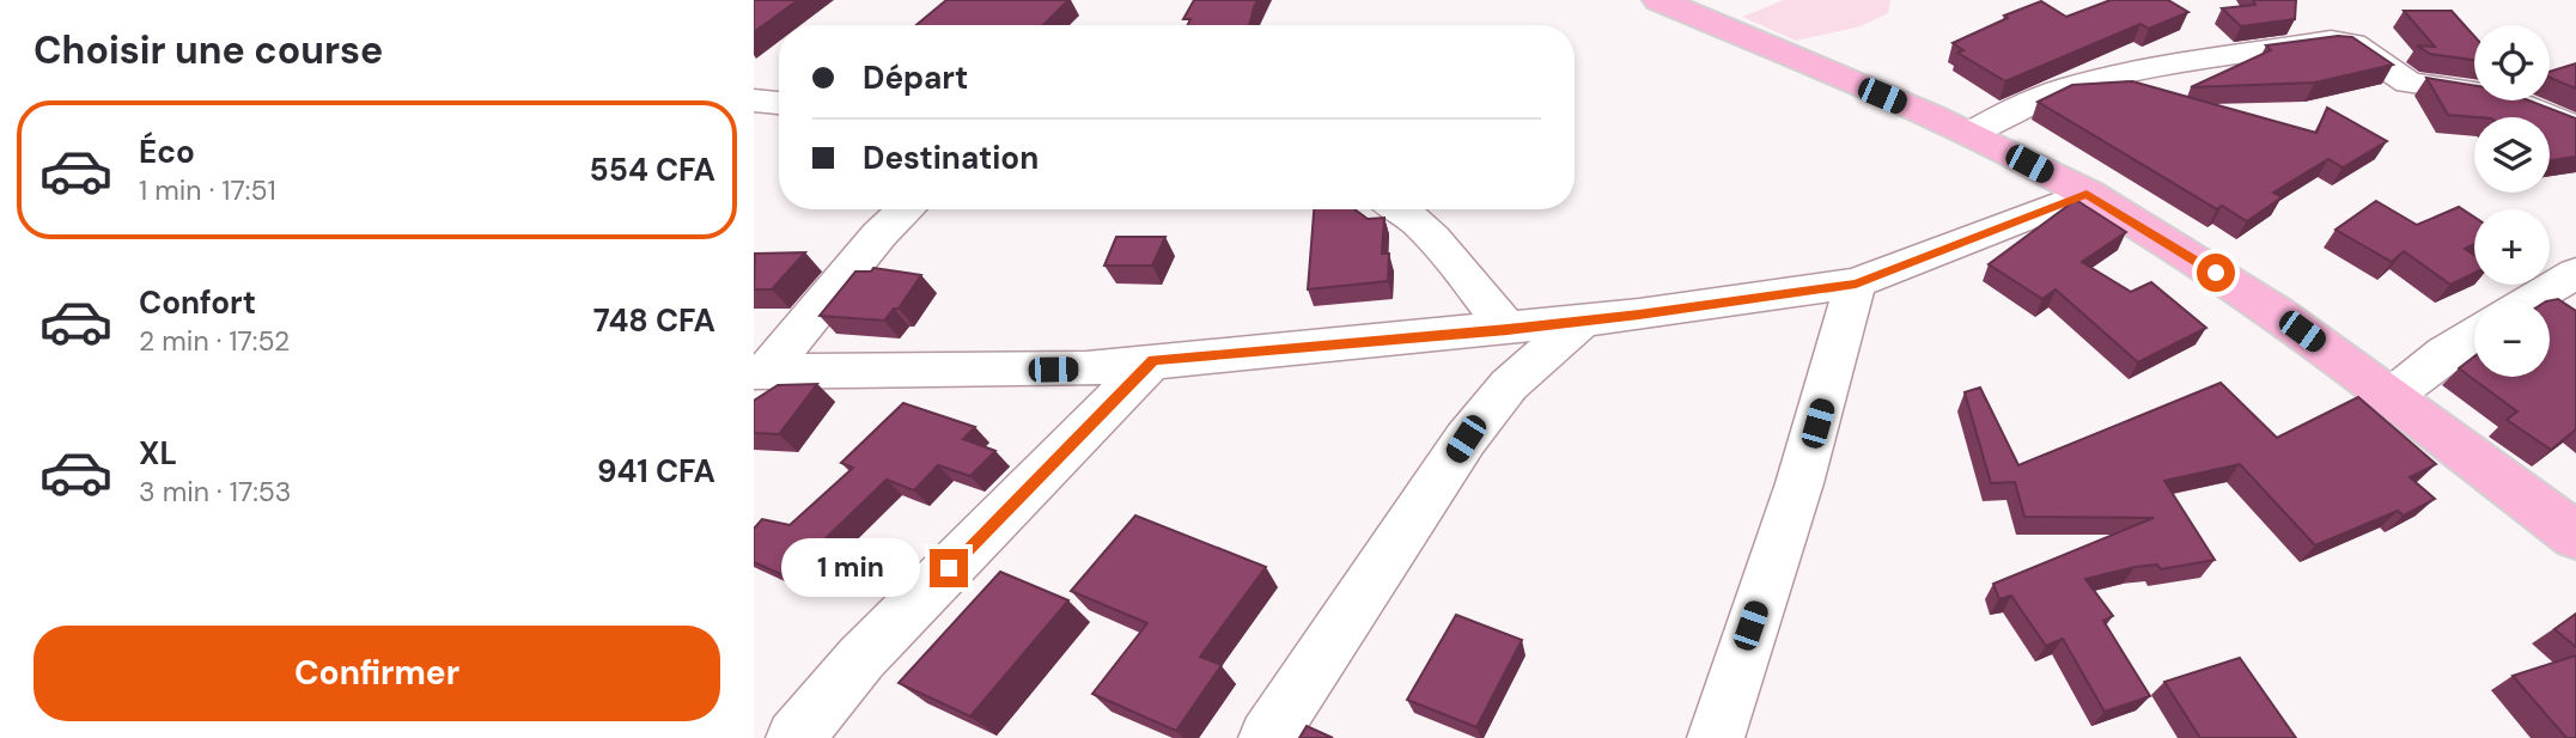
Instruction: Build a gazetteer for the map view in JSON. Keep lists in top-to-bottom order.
{
  "page": {
    "heading": "Choisir une course",
    "map_buttons": ["+", "−"],
    "banner": ["Départ", "Destination"],
    "list": [
      {
        "name": "Éco",
        "note": "1 min · 17:51",
        "value": "554 CFA"
      },
      {
        "name": "Confort",
        "note": "2 min · 17:52",
        "value": "748 CFA"
      },
      {
        "name": "XL",
        "note": "3 min · 17:53",
        "value": "941 CFA"
      }
    ],
    "bubble": "1 min",
    "buttons": "Confirmer"
  }
}
